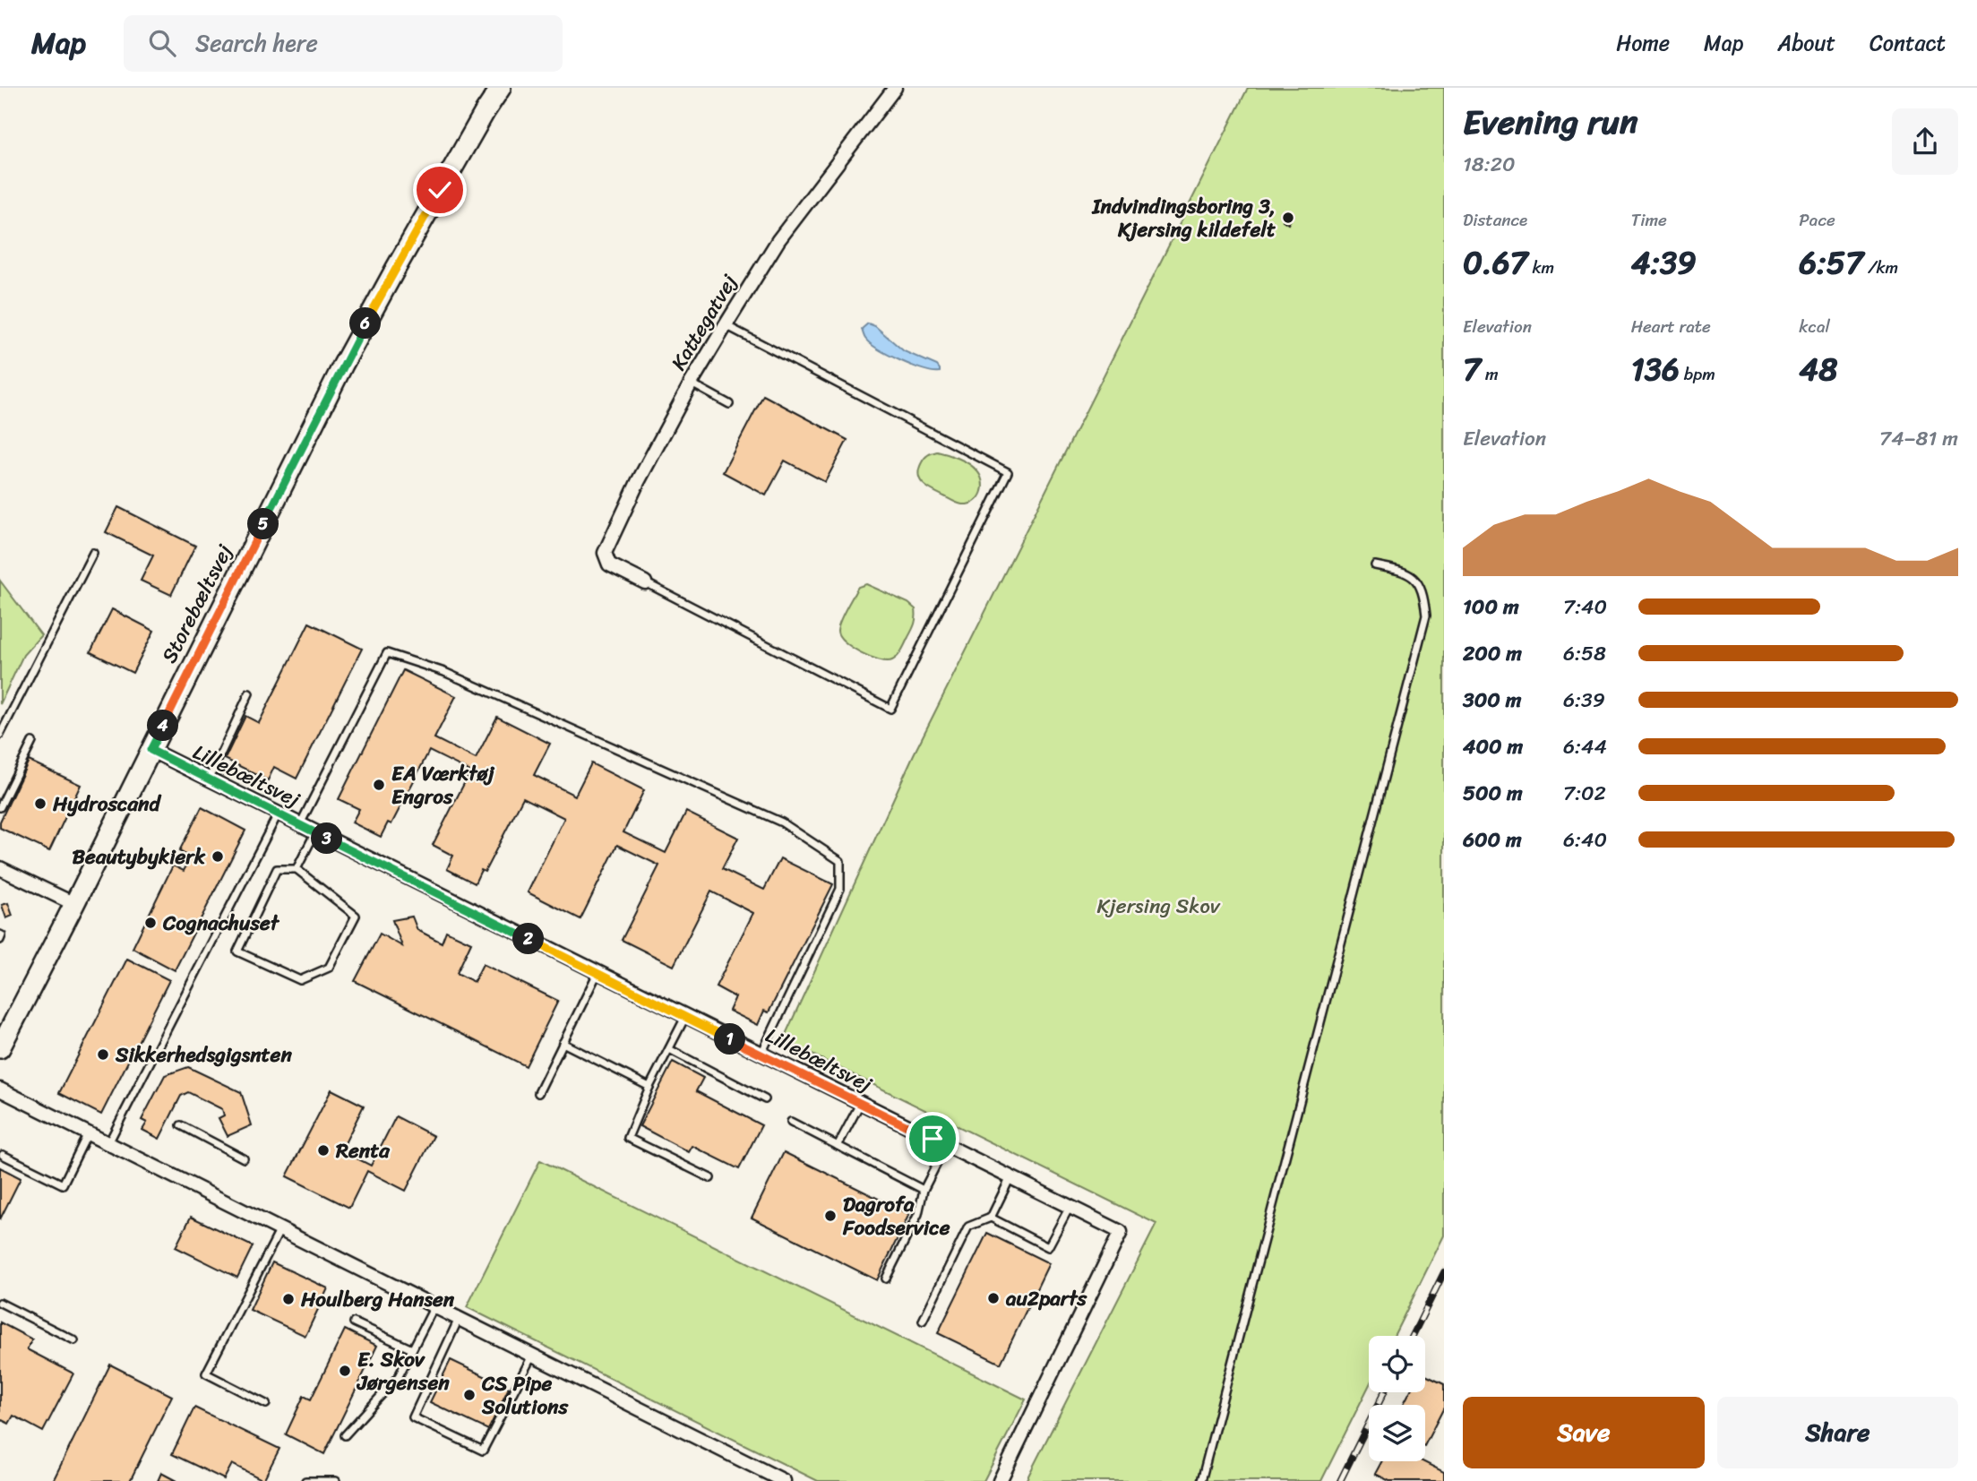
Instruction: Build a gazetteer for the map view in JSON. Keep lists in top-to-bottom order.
{
  "streets": {
    "street": ["Kattegatvej", "Storebæltsvej", "Lillebæltsvej"]
  },
  "crossings": [
    ["Storebæltsvej", "Lillebæltsvej"]
  ],
  "parks": ["Kjersing Skov"],
  "places": [
    "Indvindingsboring 3, Kjersing kildefelt",
    "EA Værktøj Engros",
    "Hydroscand",
    "Beautybykierk",
    "Cognachuset",
    "Sikkerhedsgigsnten",
    "Renta",
    "Dagrofa Foodservice",
    "au2parts",
    "Houlberg Hansen",
    "E. Skov Jørgensen",
    "CS Pipe Solutions"
  ],
  "page": {
    "header": "Map",
    "search": "Search here",
    "nav": [
      "Home",
      "Map",
      "About",
      "Contact"
    ],
    "heading": ["Evening run", "18:20"],
    "stats": [
      ["Distance", "0.67 km"],
      ["Time", "4:39"],
      ["Pace", "6:57 /km"],
      ["Elevation", "7 m"],
      ["Heart rate", "136 bpm"],
      ["kcal", "48"]
    ],
    "pins": [
      "6",
      "5",
      "4",
      "3",
      "2",
      "1"
    ],
    "chart": ["Elevation", "74–81 m"],
    "list": [
      {
        "name": "100 m",
        "note": "7:40"
      },
      {
        "name": "200 m",
        "note": "6:58"
      },
      {
        "name": "300 m",
        "note": "6:39"
      },
      {
        "name": "400 m",
        "note": "6:44"
      },
      {
        "name": "500 m",
        "note": "7:02"
      },
      {
        "name": "600 m",
        "note": "6:40"
      }
    ],
    "buttons": ["Save", "Share"]
  }
}
